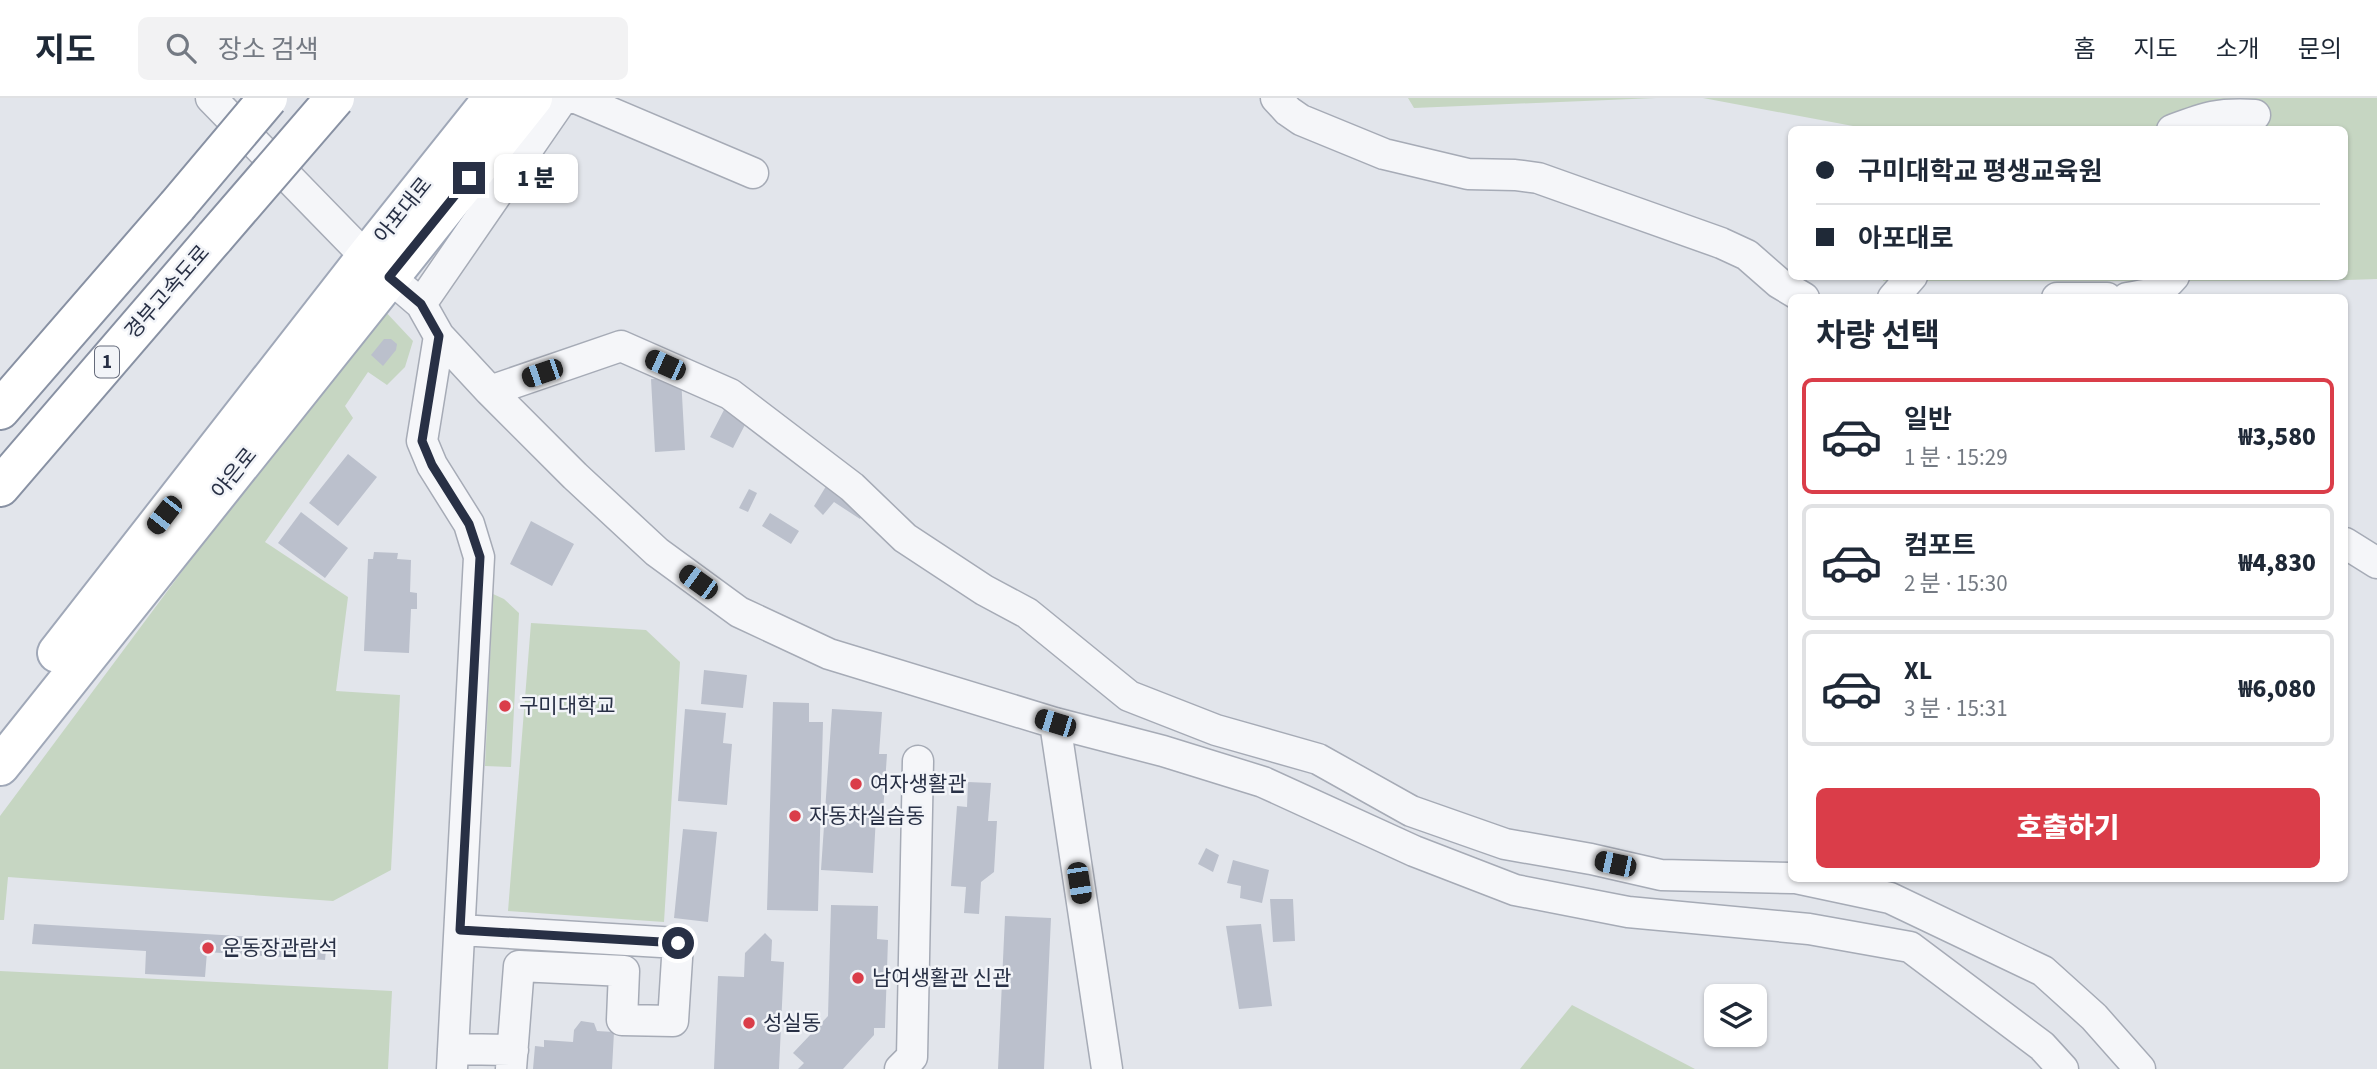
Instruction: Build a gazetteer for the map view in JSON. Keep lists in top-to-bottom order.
{
  "streets": {
    "main road": [
      "아포대로",
      "경부고속도로",
      "1",
      "야은로"
    ]
  },
  "crossings": [
    ["아포대로", "야은로"]
  ],
  "places": [
    "구미대학교",
    "여자생활관",
    "자동차실습동",
    "운동장관람석",
    "남여생활관 신관",
    "성실동"
  ],
  "page": {
    "header": "지도",
    "search": "장소 검색",
    "nav": [
      "홈",
      "지도",
      "소개",
      "문의"
    ],
    "banner": ["구미대학교 평생교육원", "아포대로"],
    "bubble": "1 분",
    "heading": "차량 선택",
    "list": [
      {
        "name": "일반",
        "note": "1 분 · 15:29",
        "value": "₩3,580"
      },
      {
        "name": "컴포트",
        "note": "2 분 · 15:30",
        "value": "₩4,830"
      },
      {
        "name": "XL",
        "note": "3 분 · 15:31",
        "value": "₩6,080"
      }
    ],
    "buttons": "호출하기"
  }
}
